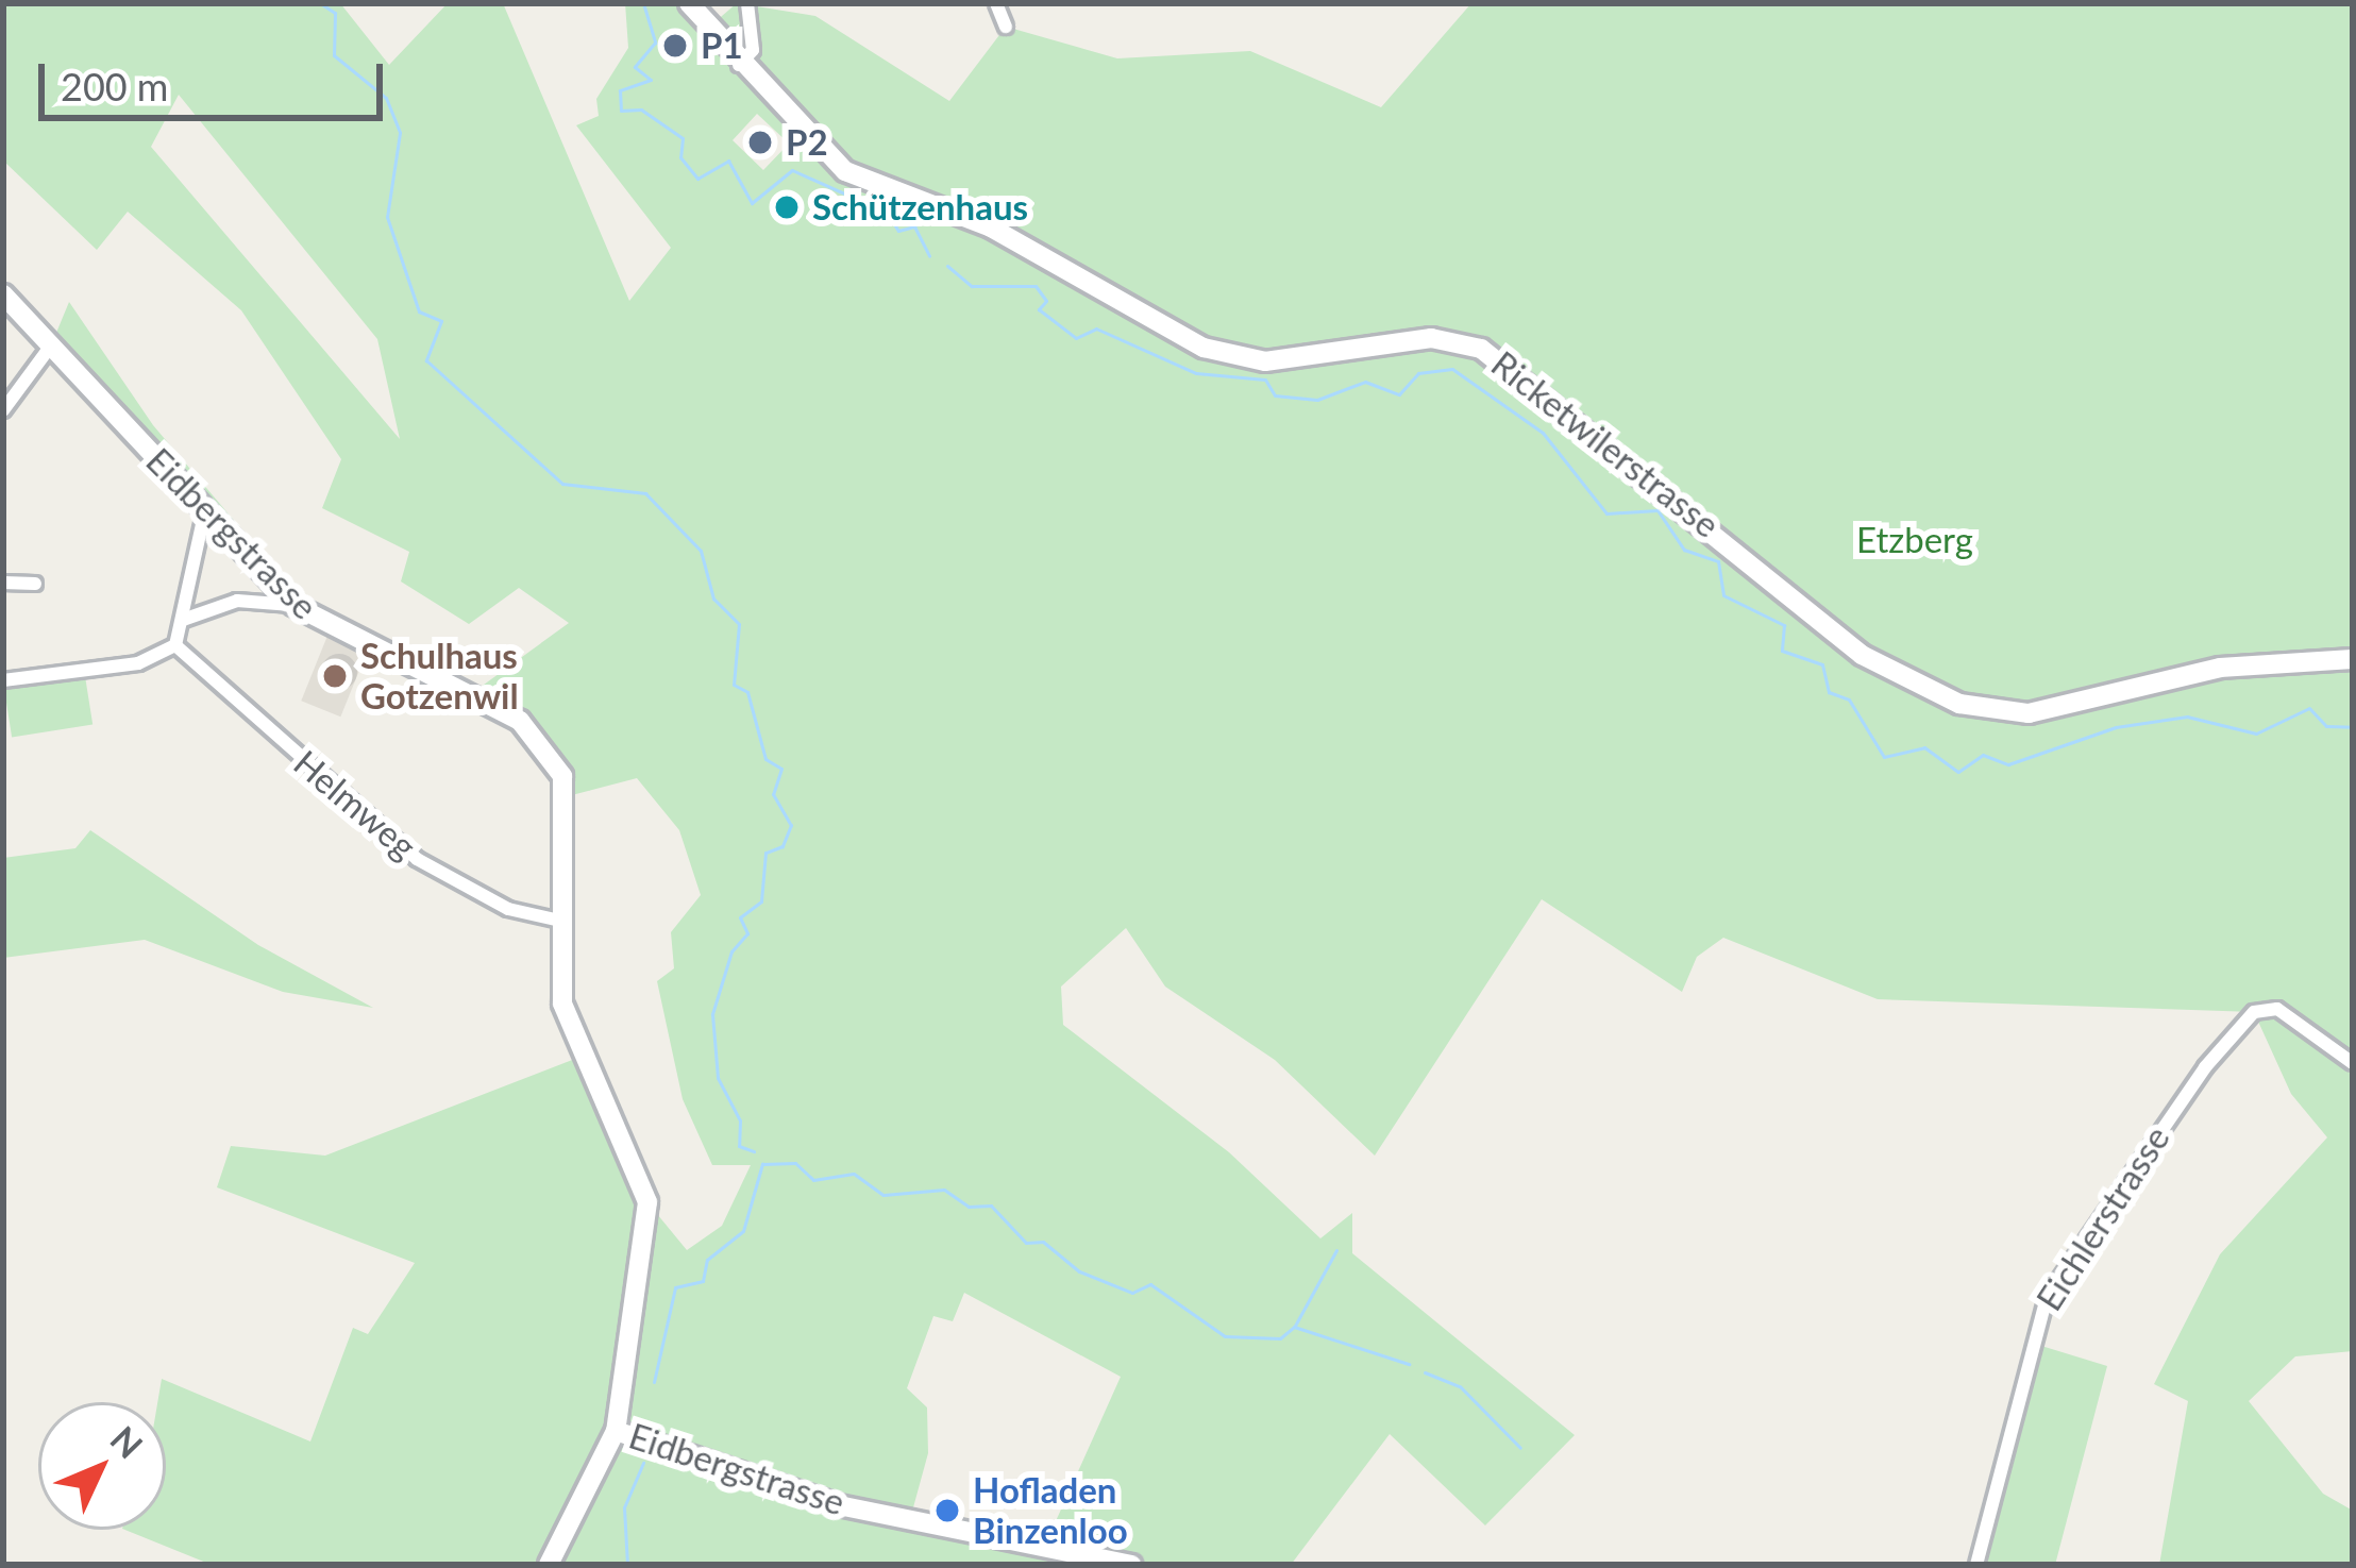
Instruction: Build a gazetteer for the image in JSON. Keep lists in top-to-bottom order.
{
  "streets": {
    "street": [
      "Ricketwilerstrasse",
      "Eidbergstrasse",
      "Helmweg",
      "Eichlerstrasse"
    ]
  },
  "crossings": [
    ["Eidbergstrasse", "Helmweg"]
  ],
  "parks": ["Etzberg"],
  "places": [
    "P1",
    "P2",
    "Schützenhaus",
    "Schulhaus Gotzenwil",
    "Hofladen Binzenloo"
  ],
  "scale_bar": "200 m",
  "north": "top right"
}
